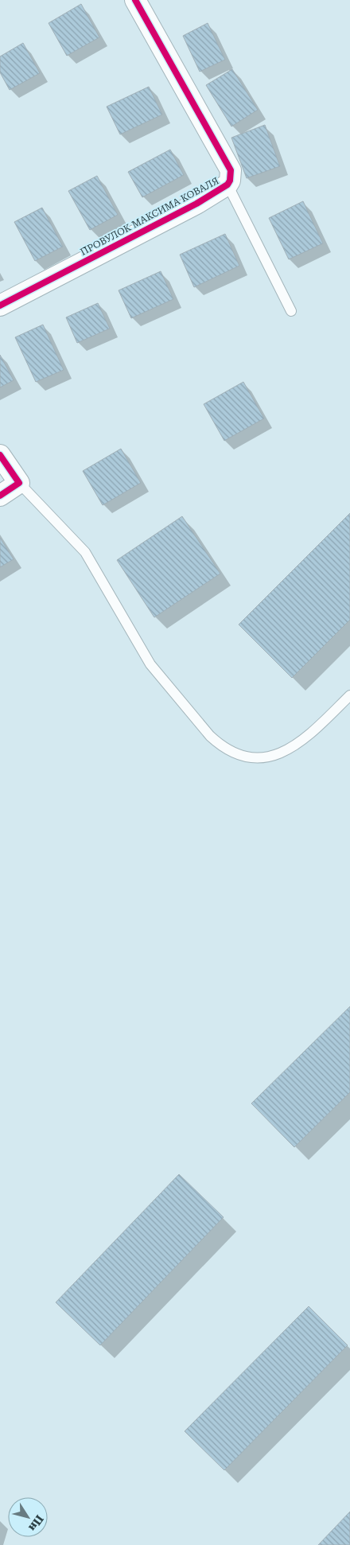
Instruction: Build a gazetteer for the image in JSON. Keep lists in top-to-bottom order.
{
  "streets": {
    "street": ["ПРОВУЛОК МАКСИМА КОВАЛЯ"]
  },
  "north": "bottom right"
}
